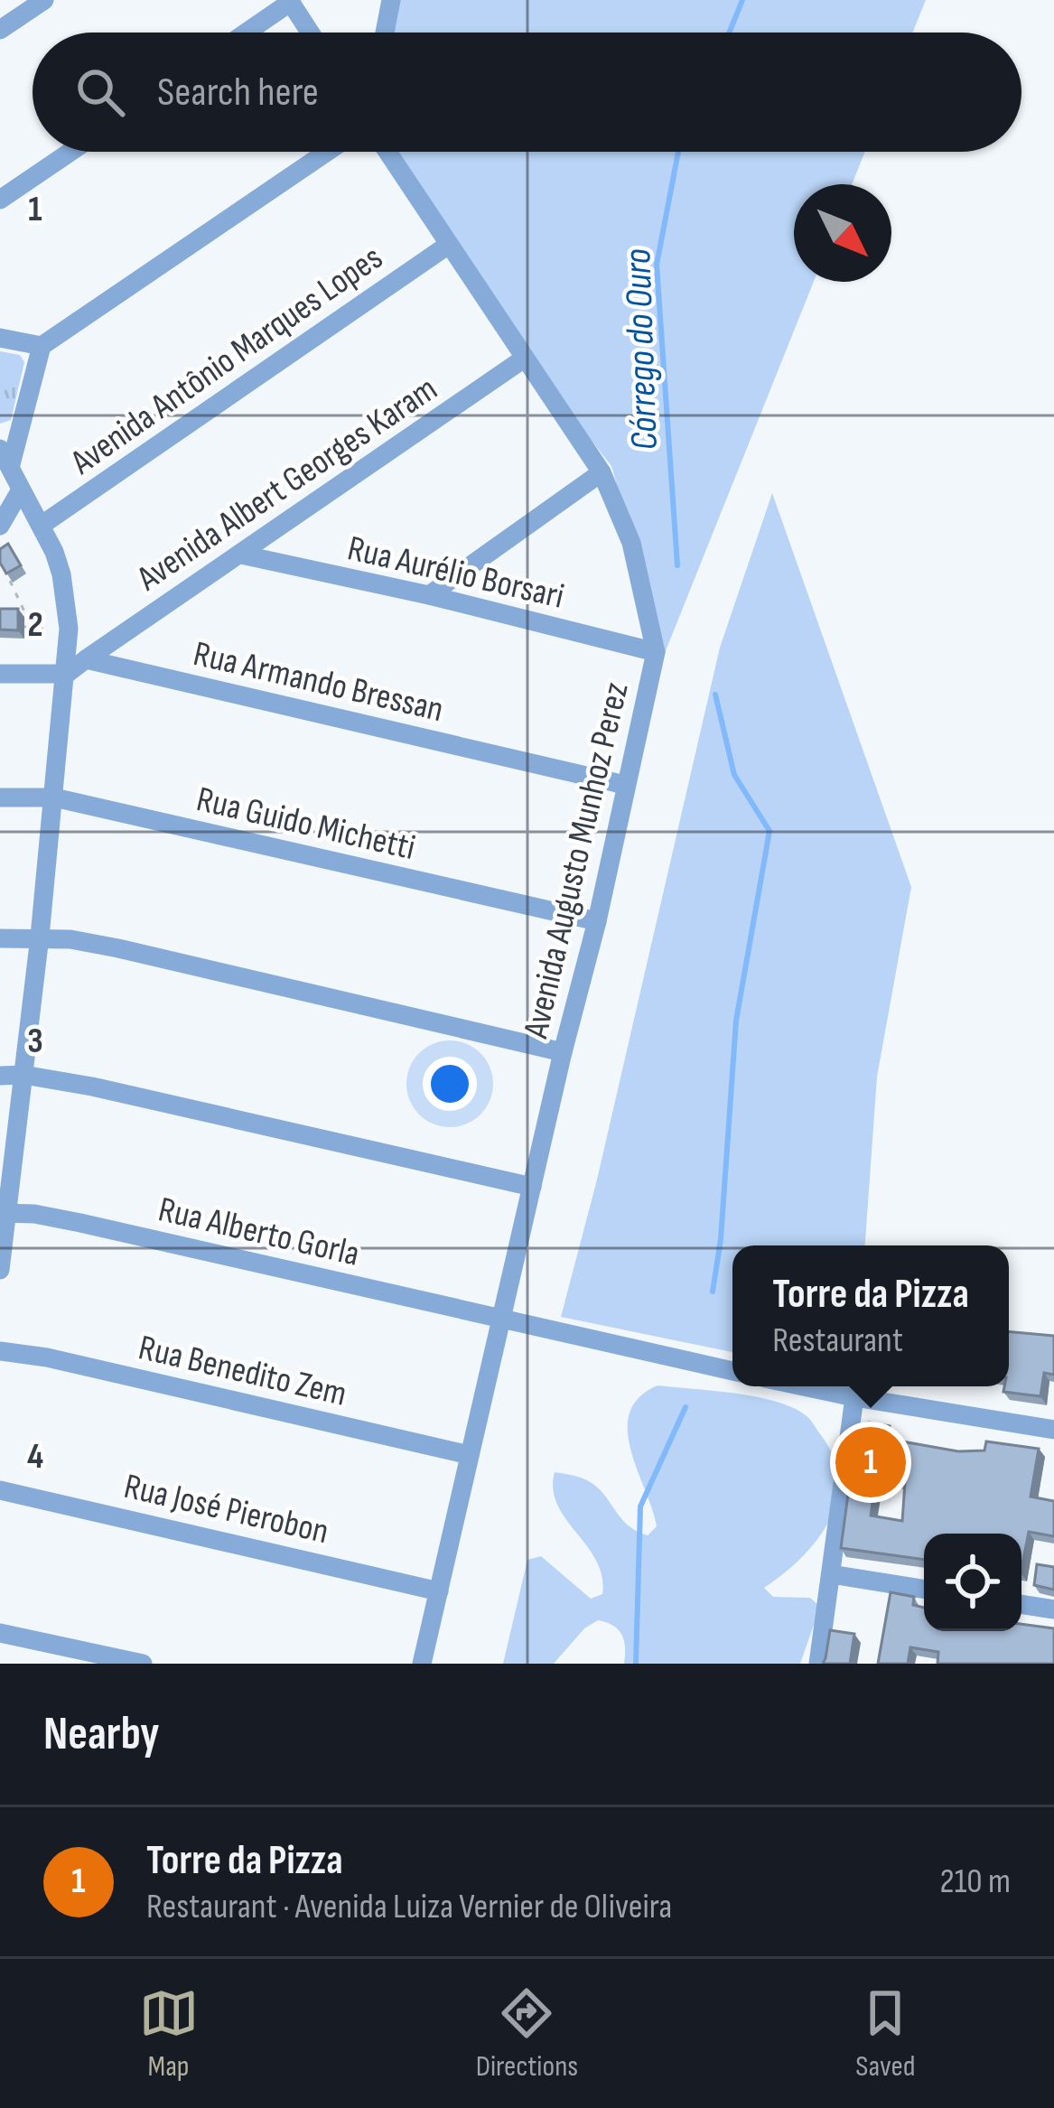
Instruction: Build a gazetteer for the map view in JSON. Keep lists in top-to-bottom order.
{
  "streets": {
    "street": [
      "Avenida Antônio Marques Lopes",
      "Avenida Albert Georges Karam",
      "Rua Aurélio Borsari",
      "Rua Armando Bressan",
      "Rua Guido Michetti",
      "Avenida Augusto Munhoz Perez",
      "Rua Alberto Gorla",
      "Rua Benedito Zem",
      "Rua José Pierobon"
    ]
  },
  "crossings": [
    ["Avenida Antônio Marques Lopes", "Avenida Augusto Munhoz Perez"],
    ["Avenida Albert Georges Karam", "Rua Aurélio Borsari"],
    ["Avenida Albert Georges Karam", "Rua Armando Bressan"],
    ["Avenida Albert Georges Karam", "Avenida Augusto Munhoz Perez"],
    ["Rua Aurélio Borsari", "Avenida Augusto Munhoz Perez"],
    ["Rua Armando Bressan", "Avenida Augusto Munhoz Perez"],
    ["Rua Guido Michetti", "Avenida Augusto Munhoz Perez"],
    ["Avenida Augusto Munhoz Perez", "Rua Alberto Gorla"],
    ["Avenida Augusto Munhoz Perez", "Rua Benedito Zem"],
    ["Avenida Augusto Munhoz Perez", "Rua José Pierobon"]
  ],
  "water": ["Córrego do Ouro"],
  "north": "bottom right",
  "page": {
    "search": "Search here",
    "popup": ["Torre da Pizza", "Restaurant"],
    "pins": "1",
    "heading": "Nearby",
    "list": [
      {
        "mark": "1",
        "name": "Torre da Pizza",
        "note": "Restaurant · Avenida Luiza Vernier de Oliveira",
        "value": "210 m"
      }
    ],
    "nav": ["Map", "Directions", "Saved"]
  },
  "grid": {
    "rows": [
      "1",
      "2",
      "3",
      "4"
    ]
  }
}
